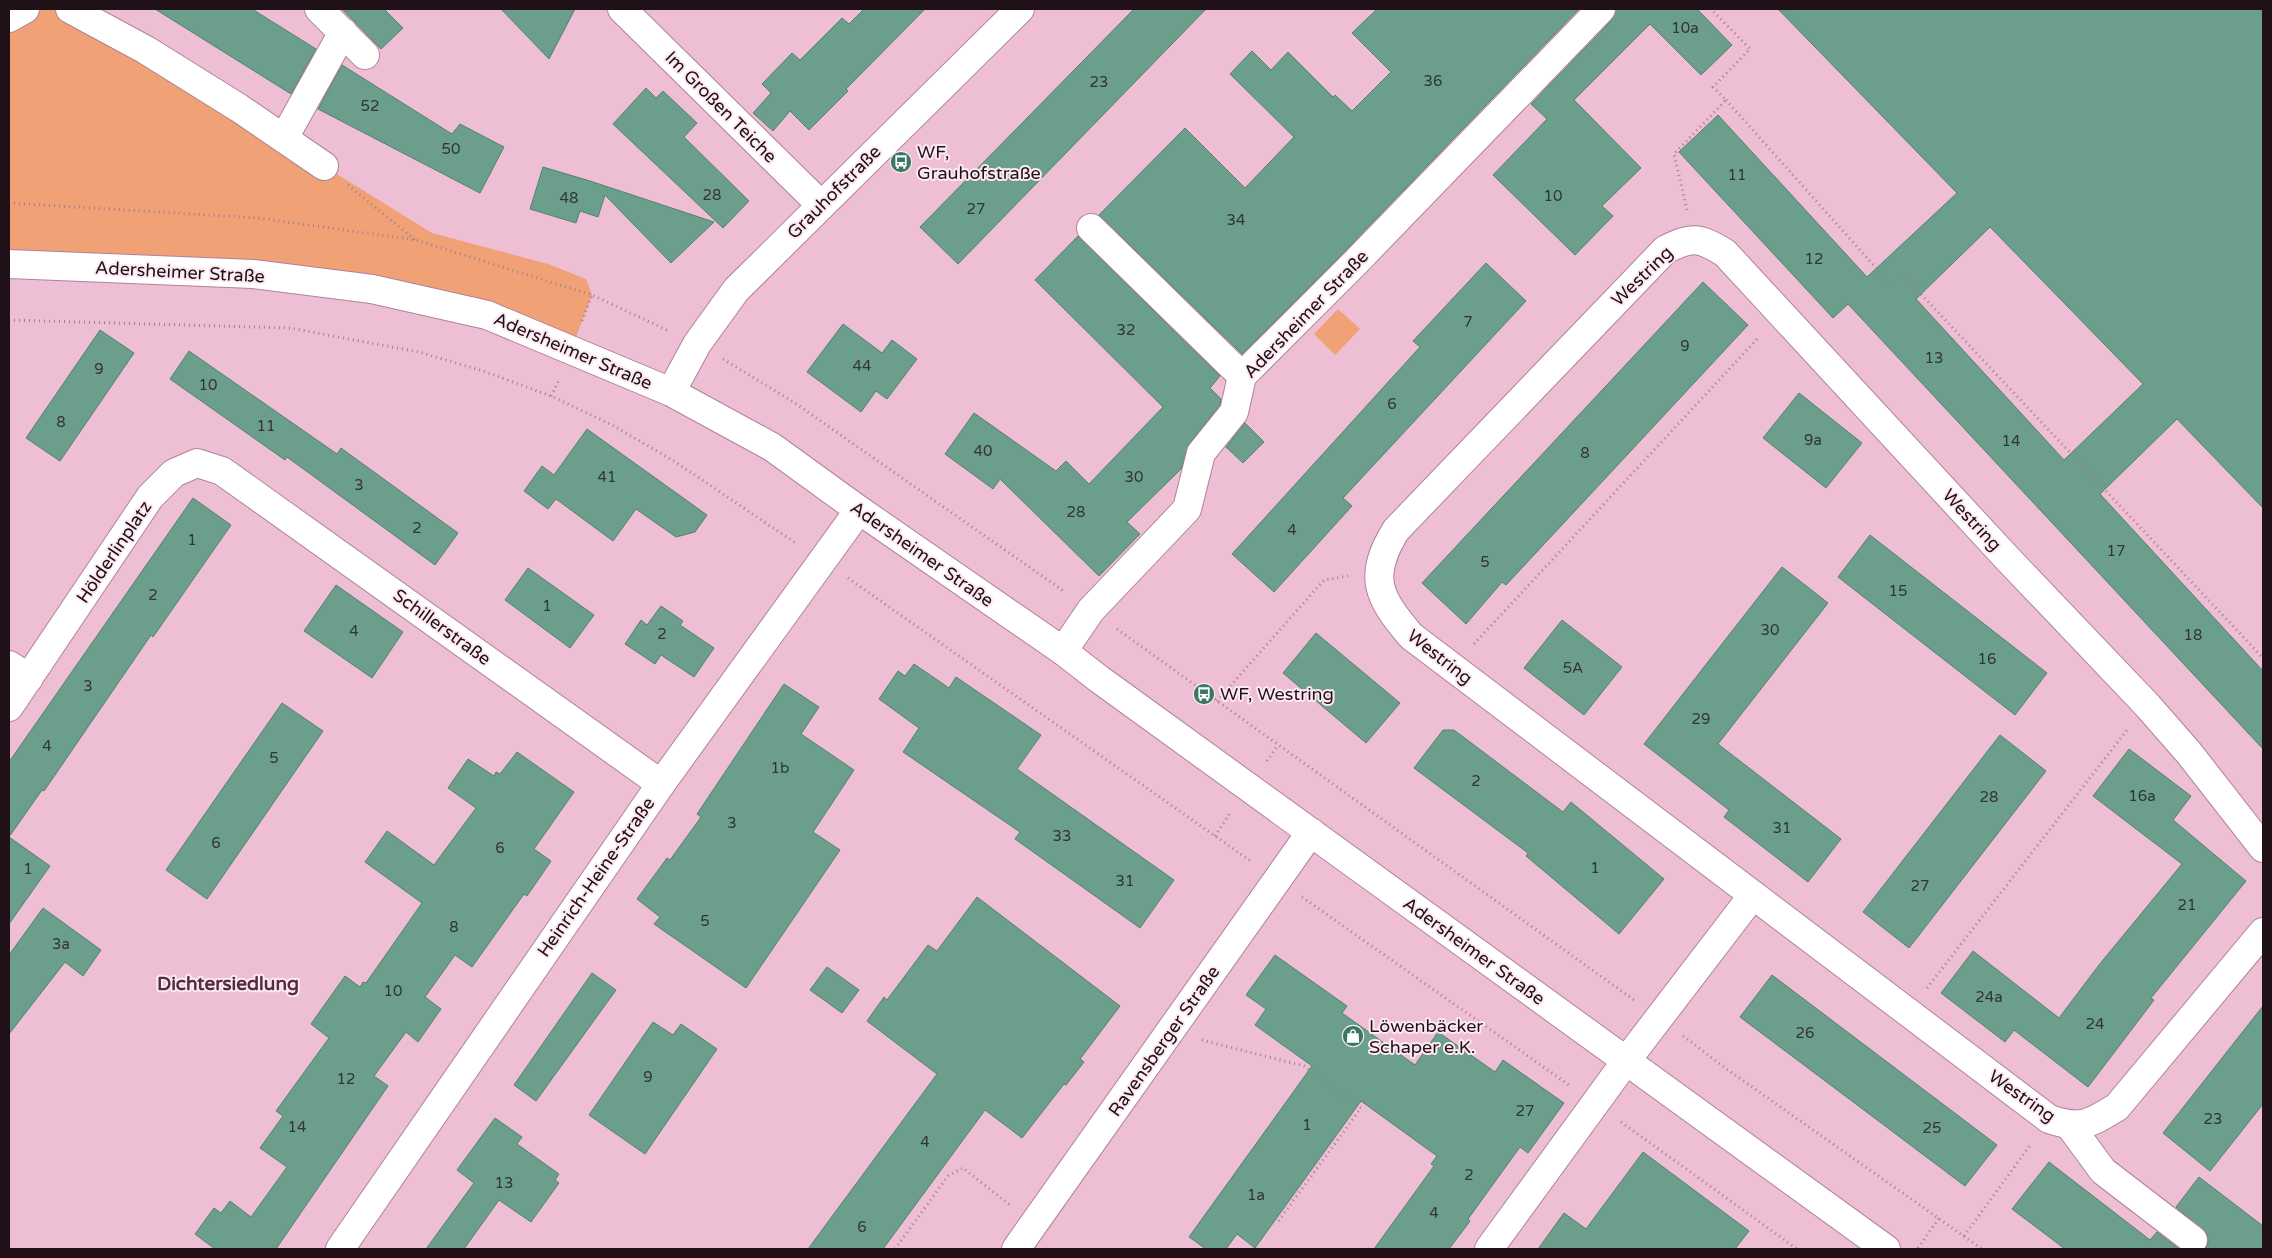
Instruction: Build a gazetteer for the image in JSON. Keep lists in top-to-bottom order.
{
  "streets": {
    "street": [
      "Im Großen Teiche",
      "Grauhofstraße",
      "Adersheimer Straße",
      "Westring",
      "Hölderlinplatz",
      "Schillerstraße",
      "Heinrich-Heine-Straße",
      "Ravensberger Straße"
    ]
  },
  "crossings": [
    ["Im Großen Teiche", "Grauhofstraße"],
    ["Grauhofstraße", "Adersheimer Straße"],
    ["Adersheimer Straße", "Heinrich-Heine-Straße"],
    ["Adersheimer Straße", "Ravensberger Straße"],
    ["Hölderlinplatz", "Schillerstraße"],
    ["Schillerstraße", "Heinrich-Heine-Straße"]
  ],
  "districts": ["Dichtersiedlung"],
  "places": {
    "bus stop": ["WF, Grauhofstraße", "WF, Westring"],
    "shop": ["Löwenbäcker Schaper e.K."]
  },
  "house_numbers": [
    "10a",
    "36",
    "23",
    "52",
    "50",
    "11",
    "28",
    "10",
    "48",
    "27",
    "34",
    "12",
    "7",
    "32",
    "9",
    "13",
    "44",
    "9",
    "10",
    "6",
    "8",
    "11",
    "9a",
    "14",
    "40",
    "8",
    "41",
    "30",
    "3",
    "28",
    "2",
    "4",
    "1",
    "17",
    "5",
    "15",
    "2",
    "1",
    "30",
    "4",
    "2",
    "18",
    "16",
    "5A",
    "3",
    "29",
    "4",
    "5",
    "1b",
    "2",
    "16a",
    "28",
    "3",
    "31",
    "33",
    "6",
    "6",
    "1",
    "1",
    "31",
    "27",
    "21",
    "5",
    "8",
    "3a",
    "10",
    "24a",
    "24",
    "26",
    "9",
    "12",
    "27",
    "23",
    "1",
    "14",
    "25",
    "4",
    "2",
    "13",
    "1a",
    "4",
    "6"
  ]
}
